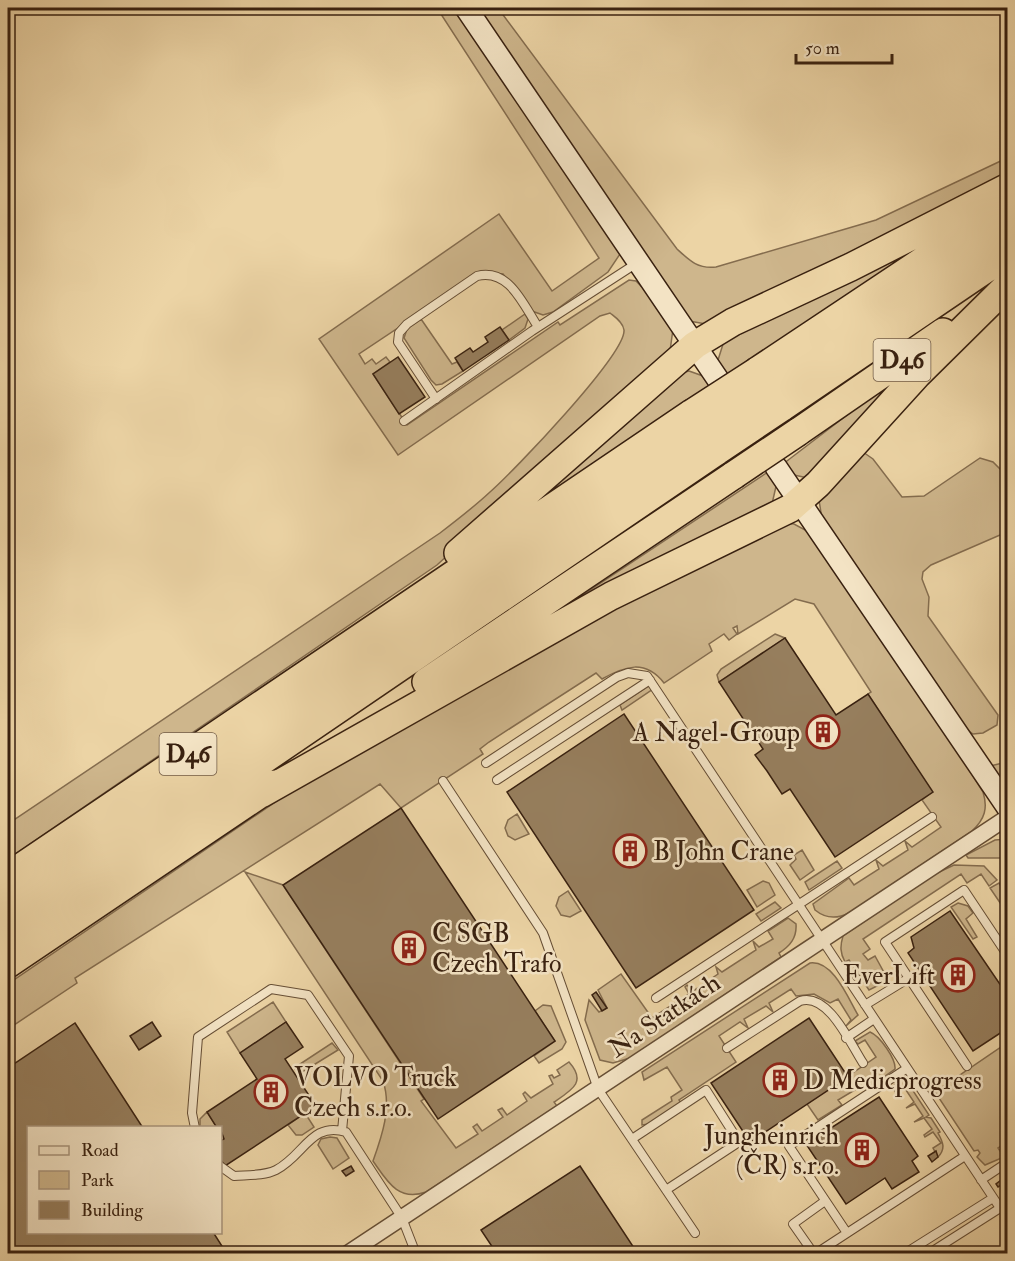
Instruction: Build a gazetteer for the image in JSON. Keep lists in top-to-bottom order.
{
  "streets": {
    "highway": ["D46"],
    "street": ["Na Statkách"]
  },
  "places": {
    "building": [
      "A Nagel-Group",
      "B John Crane",
      "C SGB Czech Trafo",
      "EverLift",
      "D Medicprogress",
      "VOLVO Truck Czech s.r.o.",
      "Jungheinrich (ČR) s.r.o."
    ]
  },
  "legend": ["Road", "Park", "Building"],
  "scale_bar": "50 m"
}
